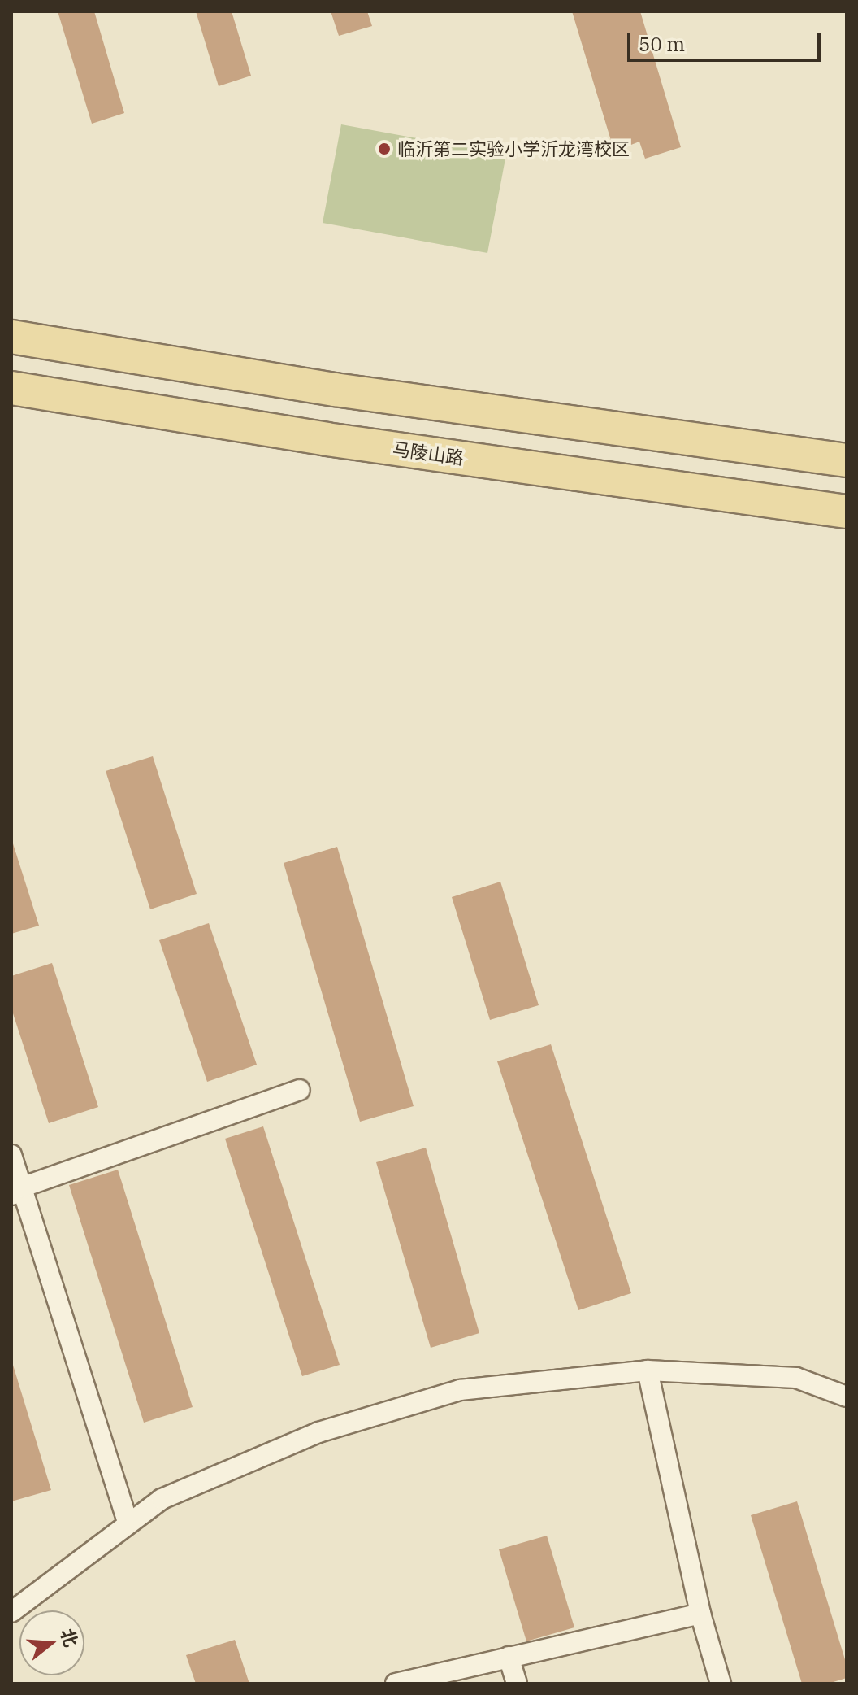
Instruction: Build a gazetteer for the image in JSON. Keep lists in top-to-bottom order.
{
  "streets": {
    "main road": ["马陵山路"]
  },
  "places": ["临沂第二实验小学沂龙湾校区"],
  "scale_bar": "50 m",
  "north": "right"
}
